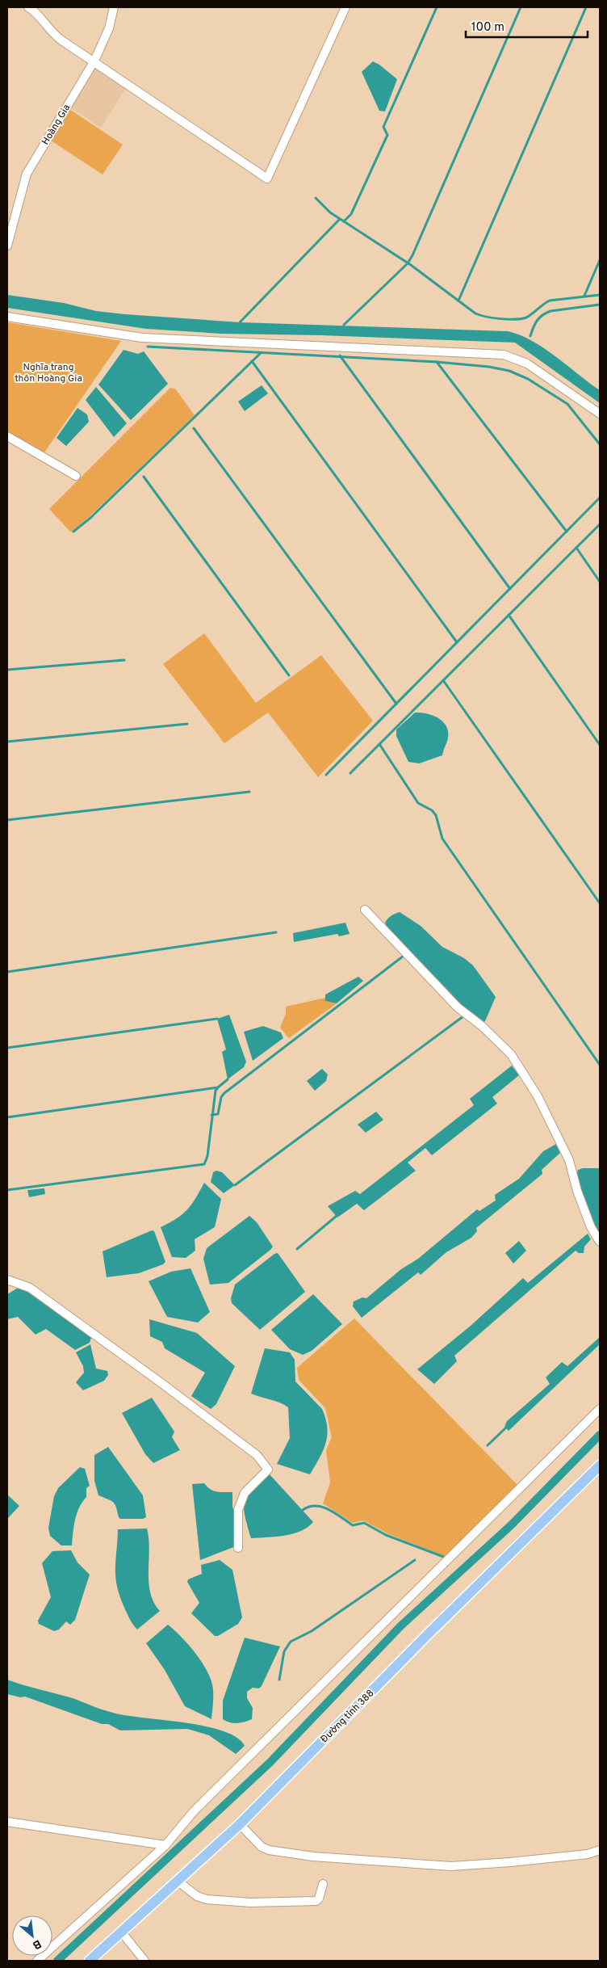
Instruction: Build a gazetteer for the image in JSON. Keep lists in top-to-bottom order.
{
  "streets": {
    "main road": ["Đường tỉnh 388"],
    "street": ["Hoàng Gia"]
  },
  "parks": ["Nghĩa trang thôn Hoàng Gia"],
  "scale_bar": "100 m",
  "north": "bottom right"
}
